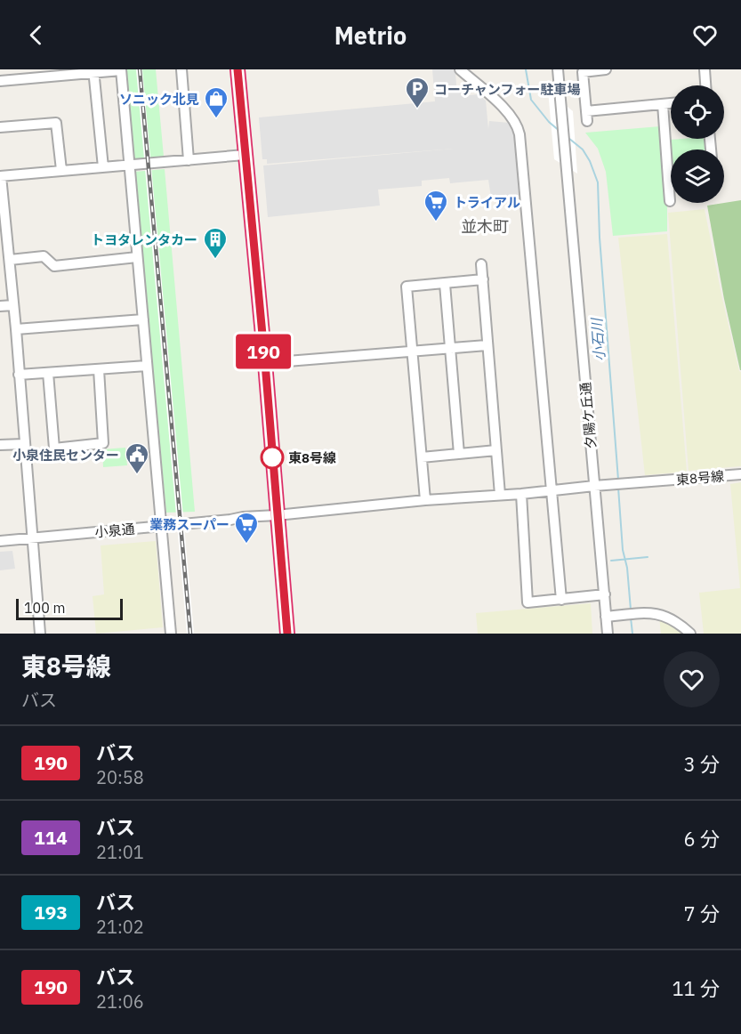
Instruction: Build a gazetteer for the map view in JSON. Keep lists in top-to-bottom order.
{
  "streets": {
    "street": ["夕陽ケ丘通", "東8号線", "小泉通"]
  },
  "crossings": [
    ["夕陽ケ丘通", "東8号線"],
    ["東8号線", "小泉通"]
  ],
  "districts": ["並木町"],
  "water": ["小石川"],
  "places": {
    "parking": ["コーチャンフォー駐車場"],
    "shop": ["ソニック北見"],
    "supermarket": ["トライアル", "業務スーパー"],
    "building": ["トヨタレンタカー"],
    "other": ["東8号線"],
    "public building": ["小泉住民センター"]
  },
  "lines": ["bus line 190"],
  "scale_bar": "100 m",
  "page": {
    "header": "Metrio",
    "on_map": "190",
    "scale": "100 m",
    "heading": ["東8号線", "バス"],
    "list": [
      {
        "mark": "190",
        "name": "バス",
        "note": "20:58",
        "value": "3 分"
      },
      {
        "mark": "114",
        "name": "バス",
        "note": "21:01",
        "value": "6 分"
      },
      {
        "mark": "193",
        "name": "バス",
        "note": "21:02",
        "value": "7 分"
      },
      {
        "mark": "190",
        "name": "バス",
        "note": "21:06",
        "value": "11 分"
      }
    ]
  }
}
